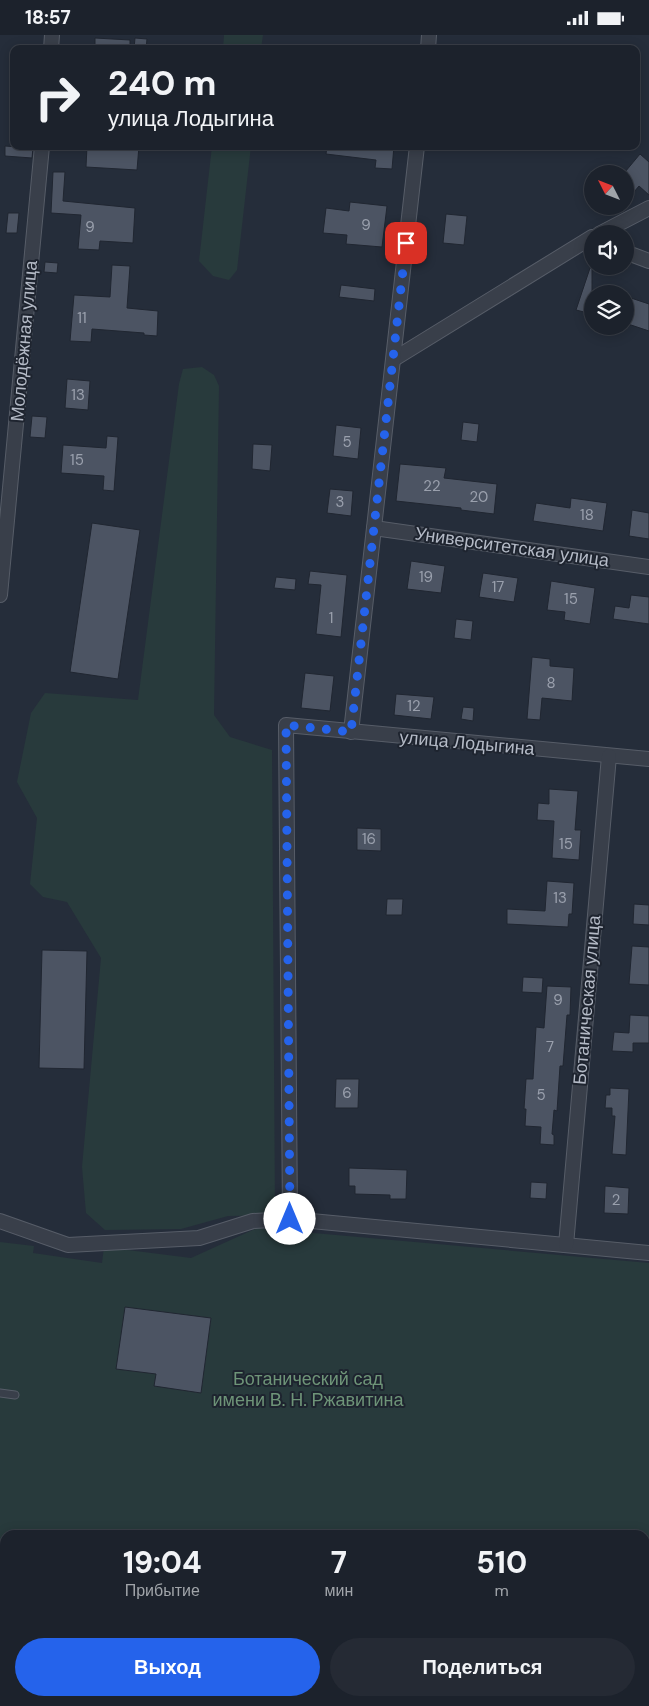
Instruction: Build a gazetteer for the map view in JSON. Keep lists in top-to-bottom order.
{
  "streets": {
    "street": [
      "Молодёжная улица",
      "Университетская улица",
      "улица Лодыгина",
      "Ботаническая улица"
    ]
  },
  "crossings": [
    ["улица Лодыгина", "Ботаническая улица"]
  ],
  "parks": ["Ботанический сад имени В. Н. Ржавитина"],
  "house_numbers": [
    "9",
    "9",
    "11",
    "13",
    "5",
    "15",
    "22",
    "20",
    "3",
    "18",
    "19",
    "17",
    "15",
    "1",
    "8",
    "12",
    "16",
    "15",
    "13",
    "9",
    "7",
    "6",
    "5",
    "2"
  ],
  "north": "top left",
  "page": {
    "status": "18:57",
    "turn": ["240 m", "улица Лодыгина"],
    "eta": [
      "19:04",
      "Прибытие",
      "7",
      "мин",
      "510",
      "m"
    ],
    "buttons": ["Выход", "Поделиться"]
  }
}
